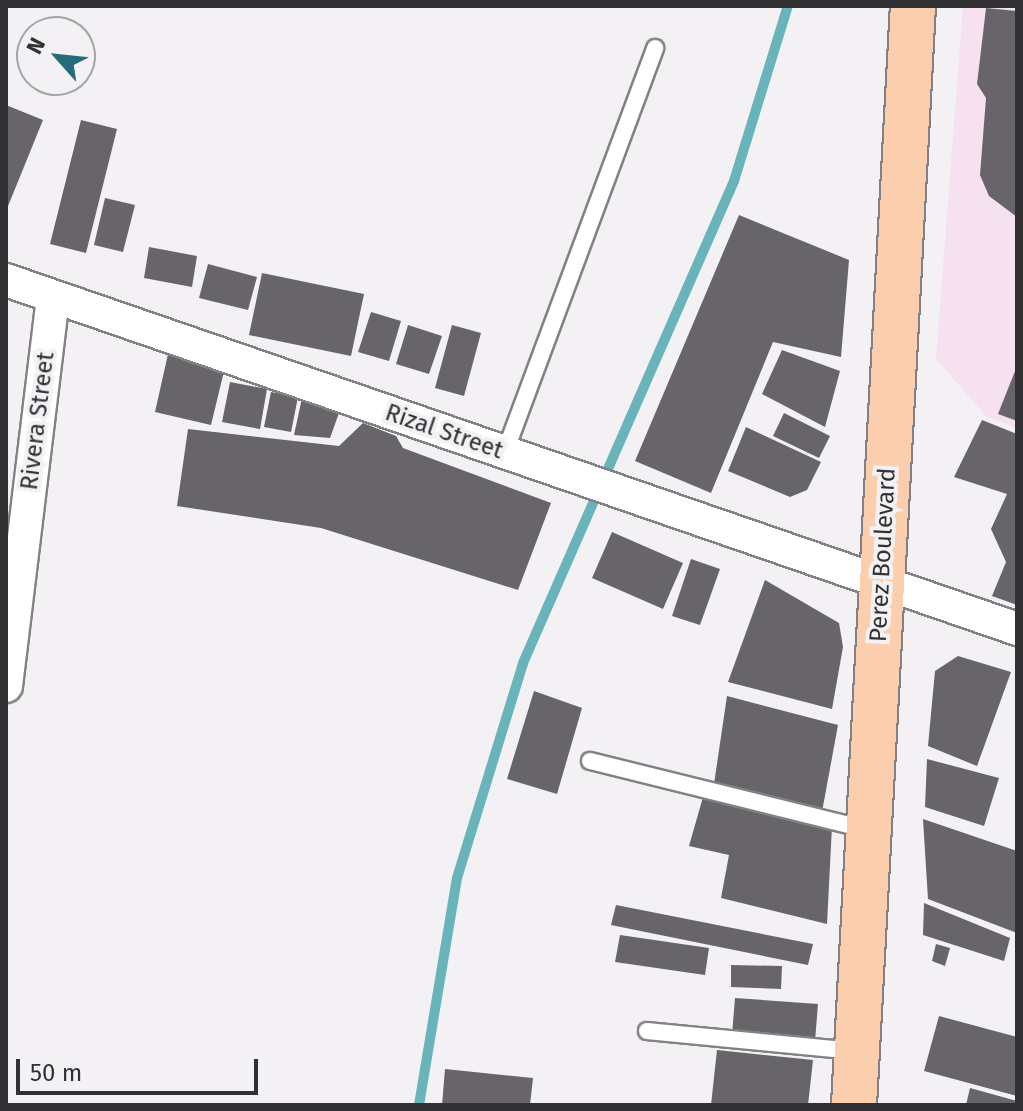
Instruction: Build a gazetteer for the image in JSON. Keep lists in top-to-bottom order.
{
  "streets": {
    "main road": ["Perez Boulevard"],
    "street": ["Rivera Street", "Rizal Street"]
  },
  "crossings": [
    ["Rivera Street", "Rizal Street"],
    ["Rizal Street", "Perez Boulevard"]
  ],
  "scale_bar": "50 m",
  "north": "top left"
}
